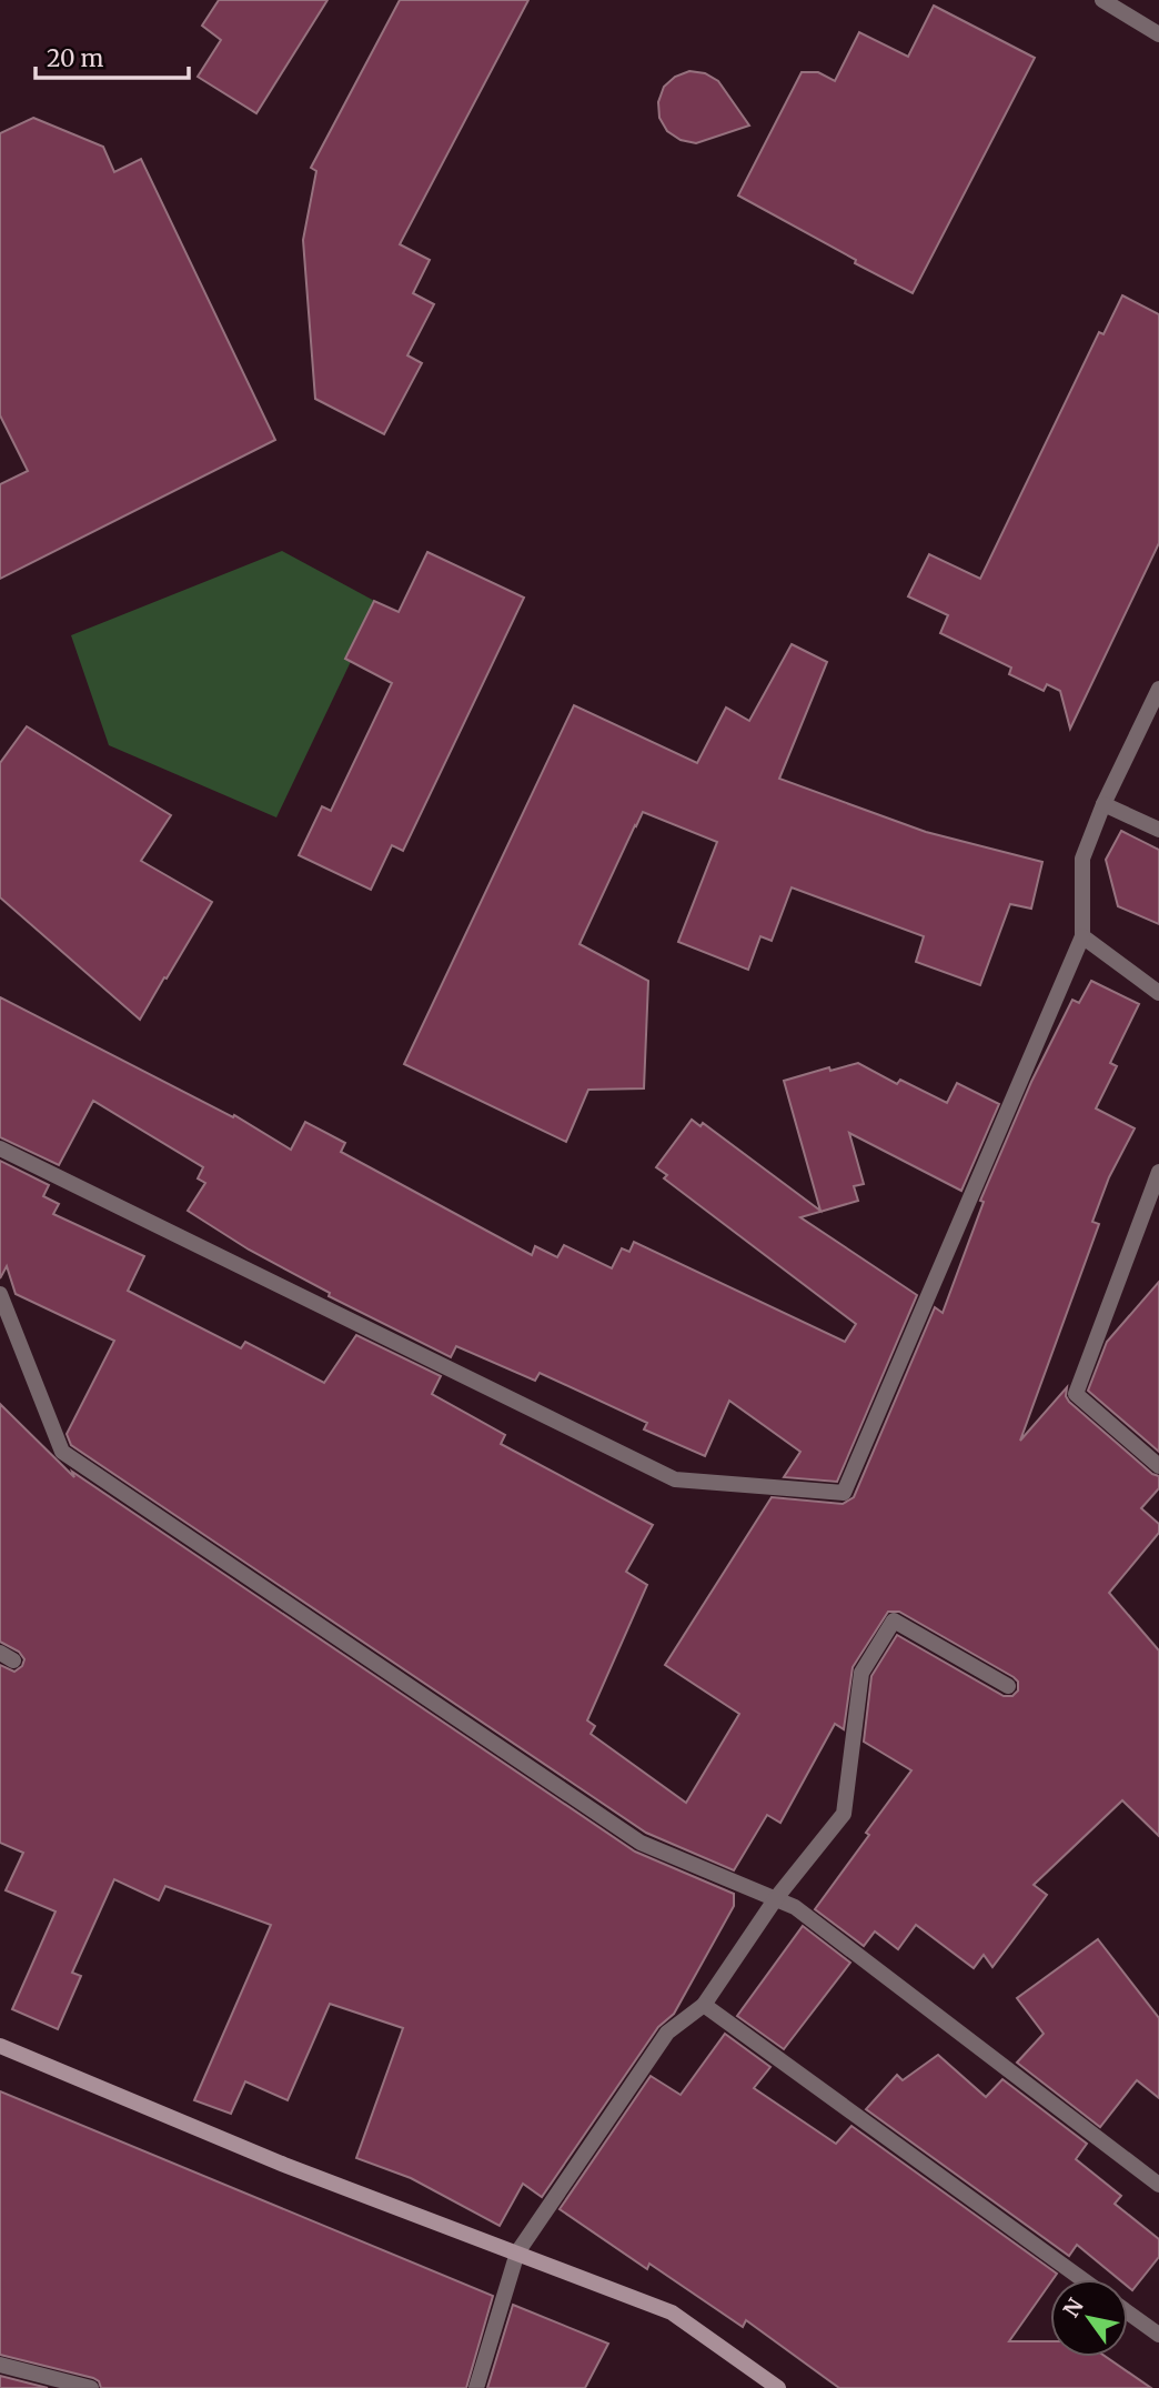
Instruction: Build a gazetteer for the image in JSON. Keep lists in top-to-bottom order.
{
  "scale_bar": "20 m",
  "north": "top left"
}
